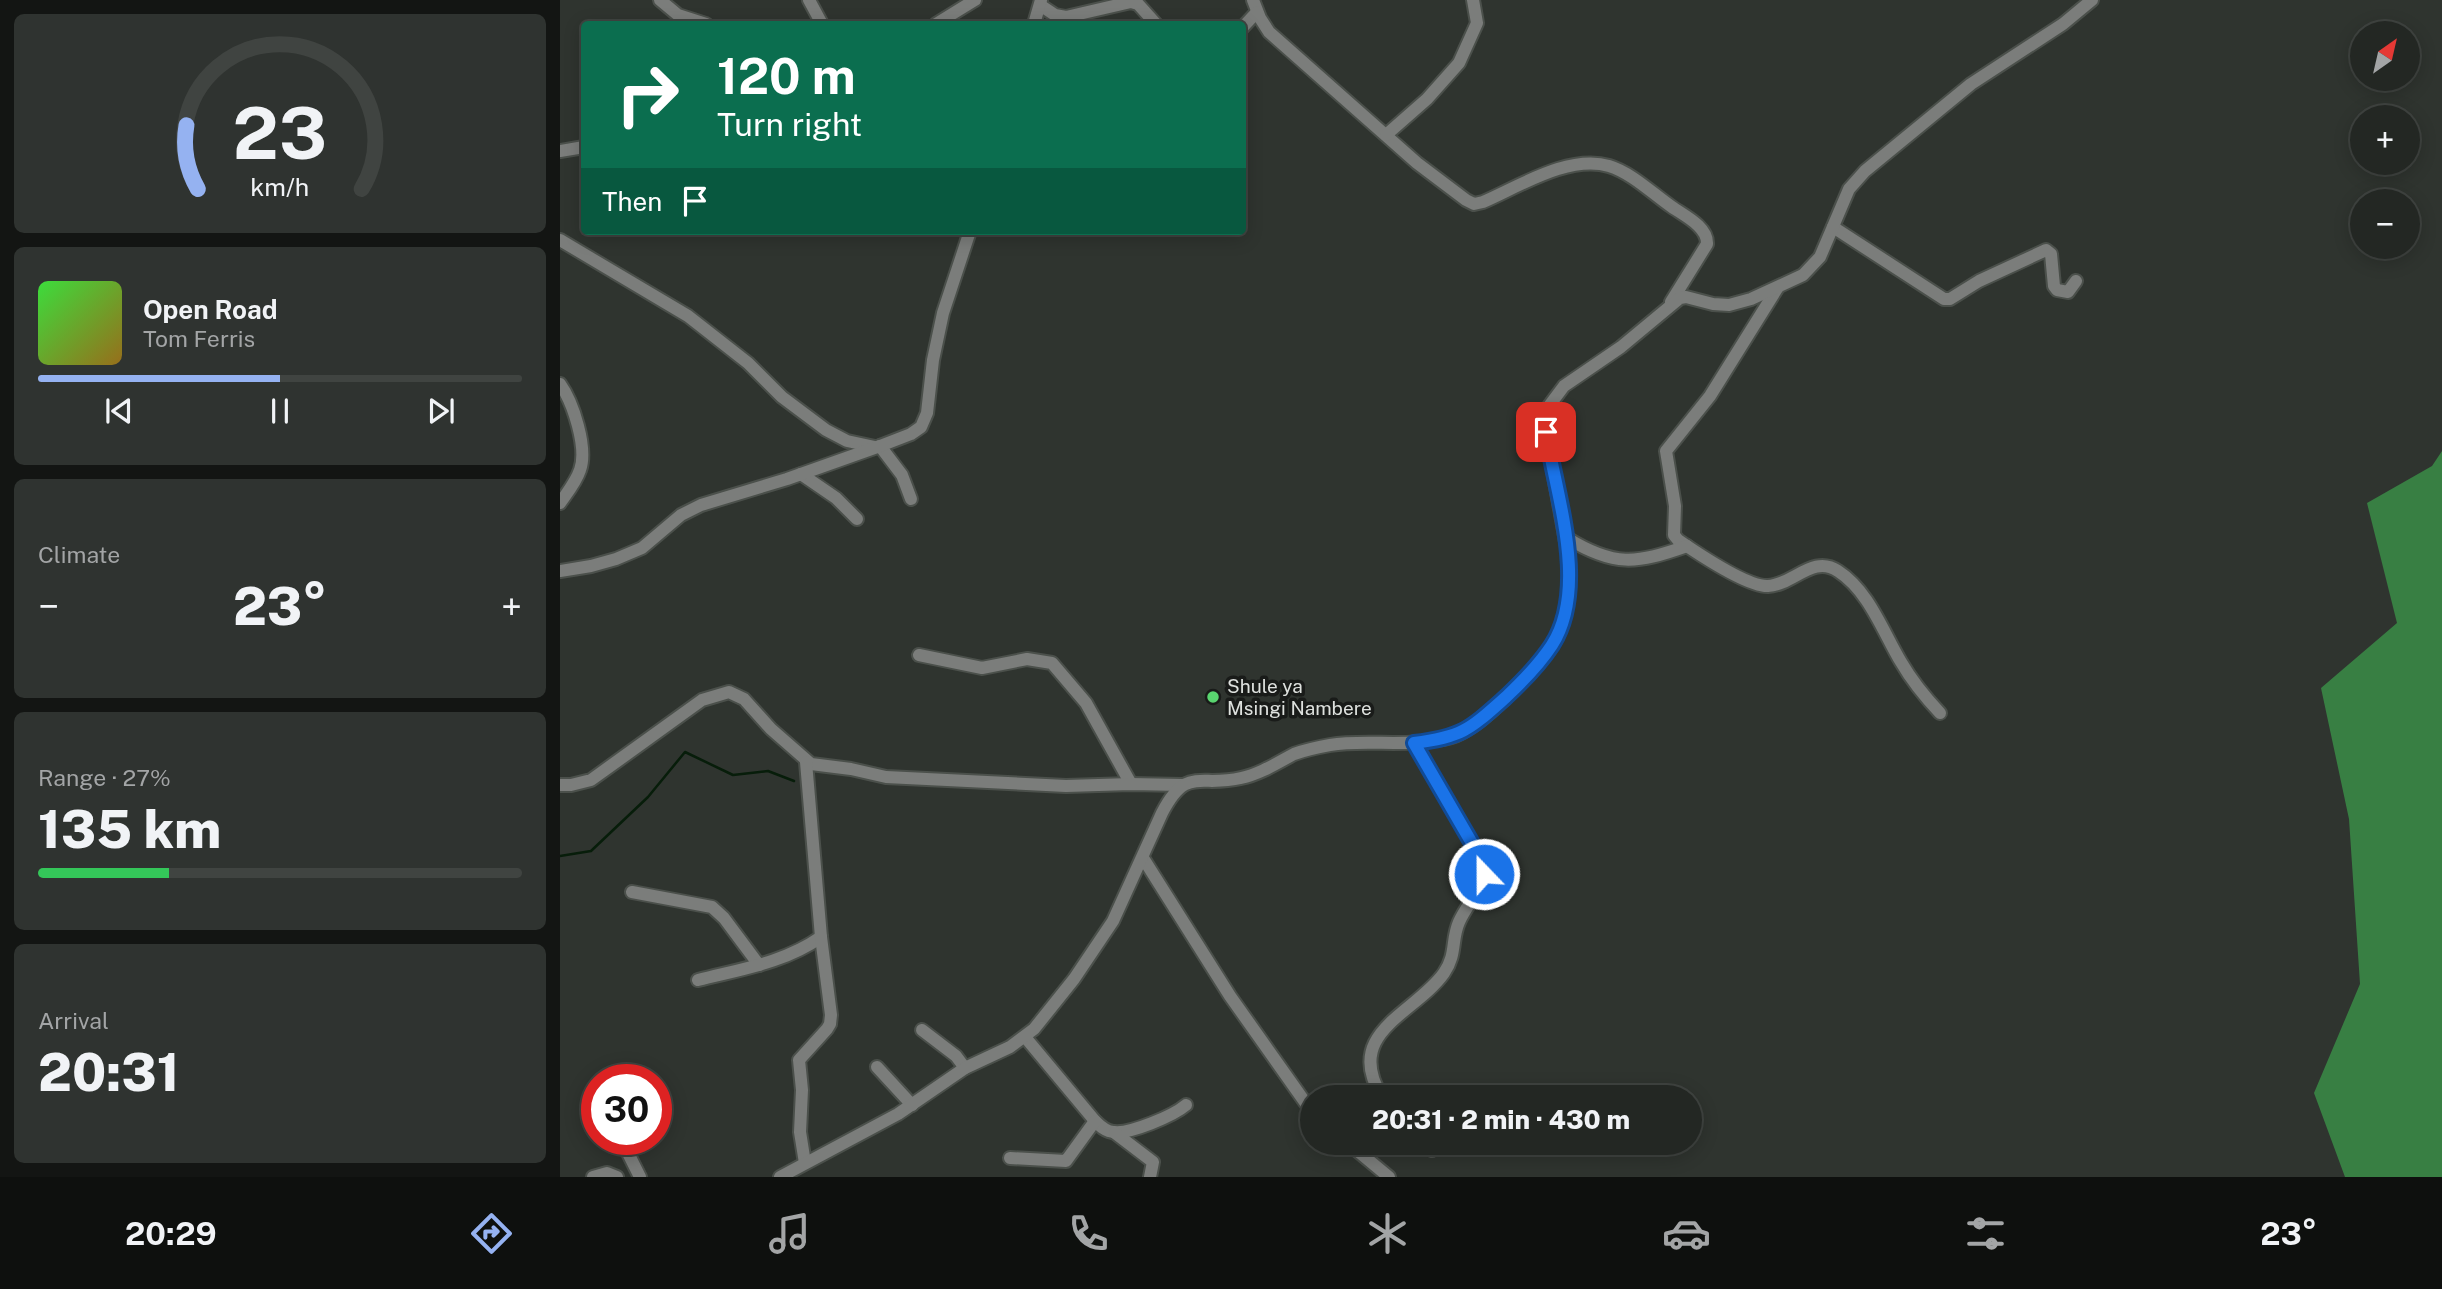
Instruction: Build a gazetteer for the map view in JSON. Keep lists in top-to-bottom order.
{
  "places": ["Shule ya Msingi Nambere"],
  "north": "top right",
  "page": {
    "map_buttons": ["+", "−"],
    "turn": ["120 m", "Turn right"],
    "then": "Then",
    "song": ["Open Road", "Tom Ferris"],
    "tile": [
      "Climate",
      ["Range · 27%", "135 km"],
      ["Arrival", "20:31"]
    ],
    "heat": ["−", "23°", "+"],
    "limit": "30",
    "trip": "20:31 · 2 min · 430 m",
    "tabs": ["20:29", "23°"],
    "gauge": ["23", "km/h"]
  }
}
